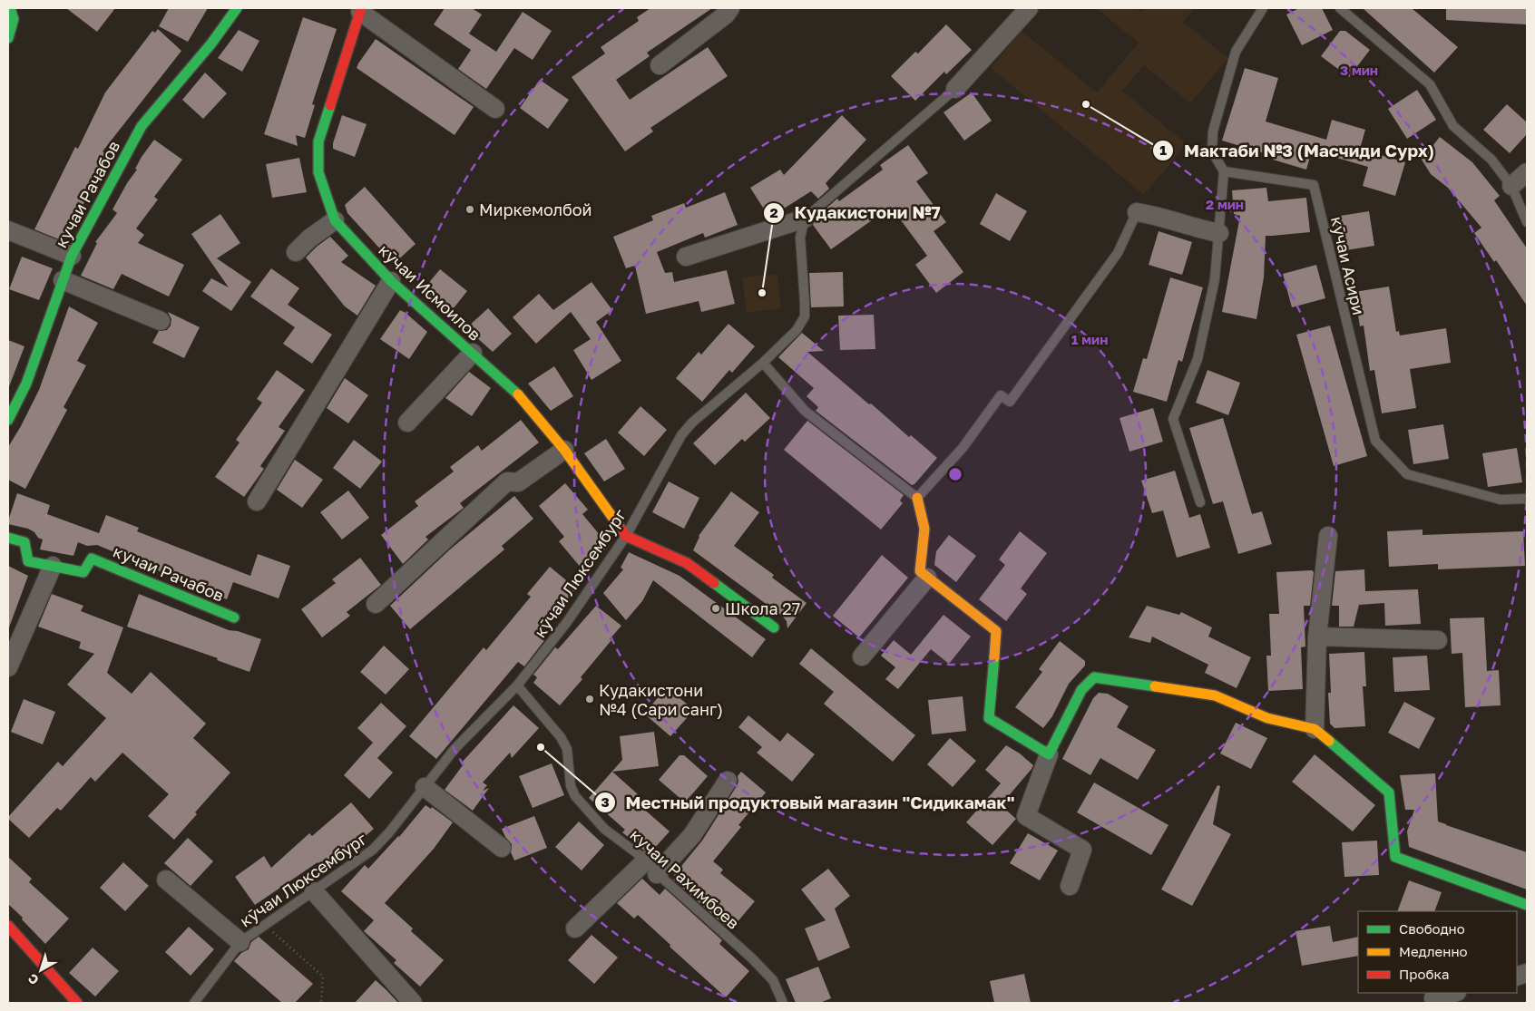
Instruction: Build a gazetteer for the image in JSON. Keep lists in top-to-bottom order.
{
  "streets": {
    "street": ["кучаи Рачабов", "кӯчаи Исмоилов"],
    "lane": ["кӯчаи Асири", "кӯчаи Люксембург", "кучаи Рахимбоев"]
  },
  "crossings": [
    ["кӯчаи Исмоилов", "кӯчаи Люксембург"],
    ["кӯчаи Люксембург", "кучаи Рахимбоев"]
  ],
  "places": [
    "Мактаби №3 (Масчиди Сурх)",
    "Миркемолбой",
    "Кудакистони №7",
    "Школа 27",
    "Кудакистони №4 (Сари санг)",
    "Местный продуктовый магазин \"Сидикамак\""
  ],
  "legend": ["Свободно", "Медленно", "Пробка"],
  "north": "bottom left",
  "rings": ["3 мин", "2 мин", "1 мин"]
}
